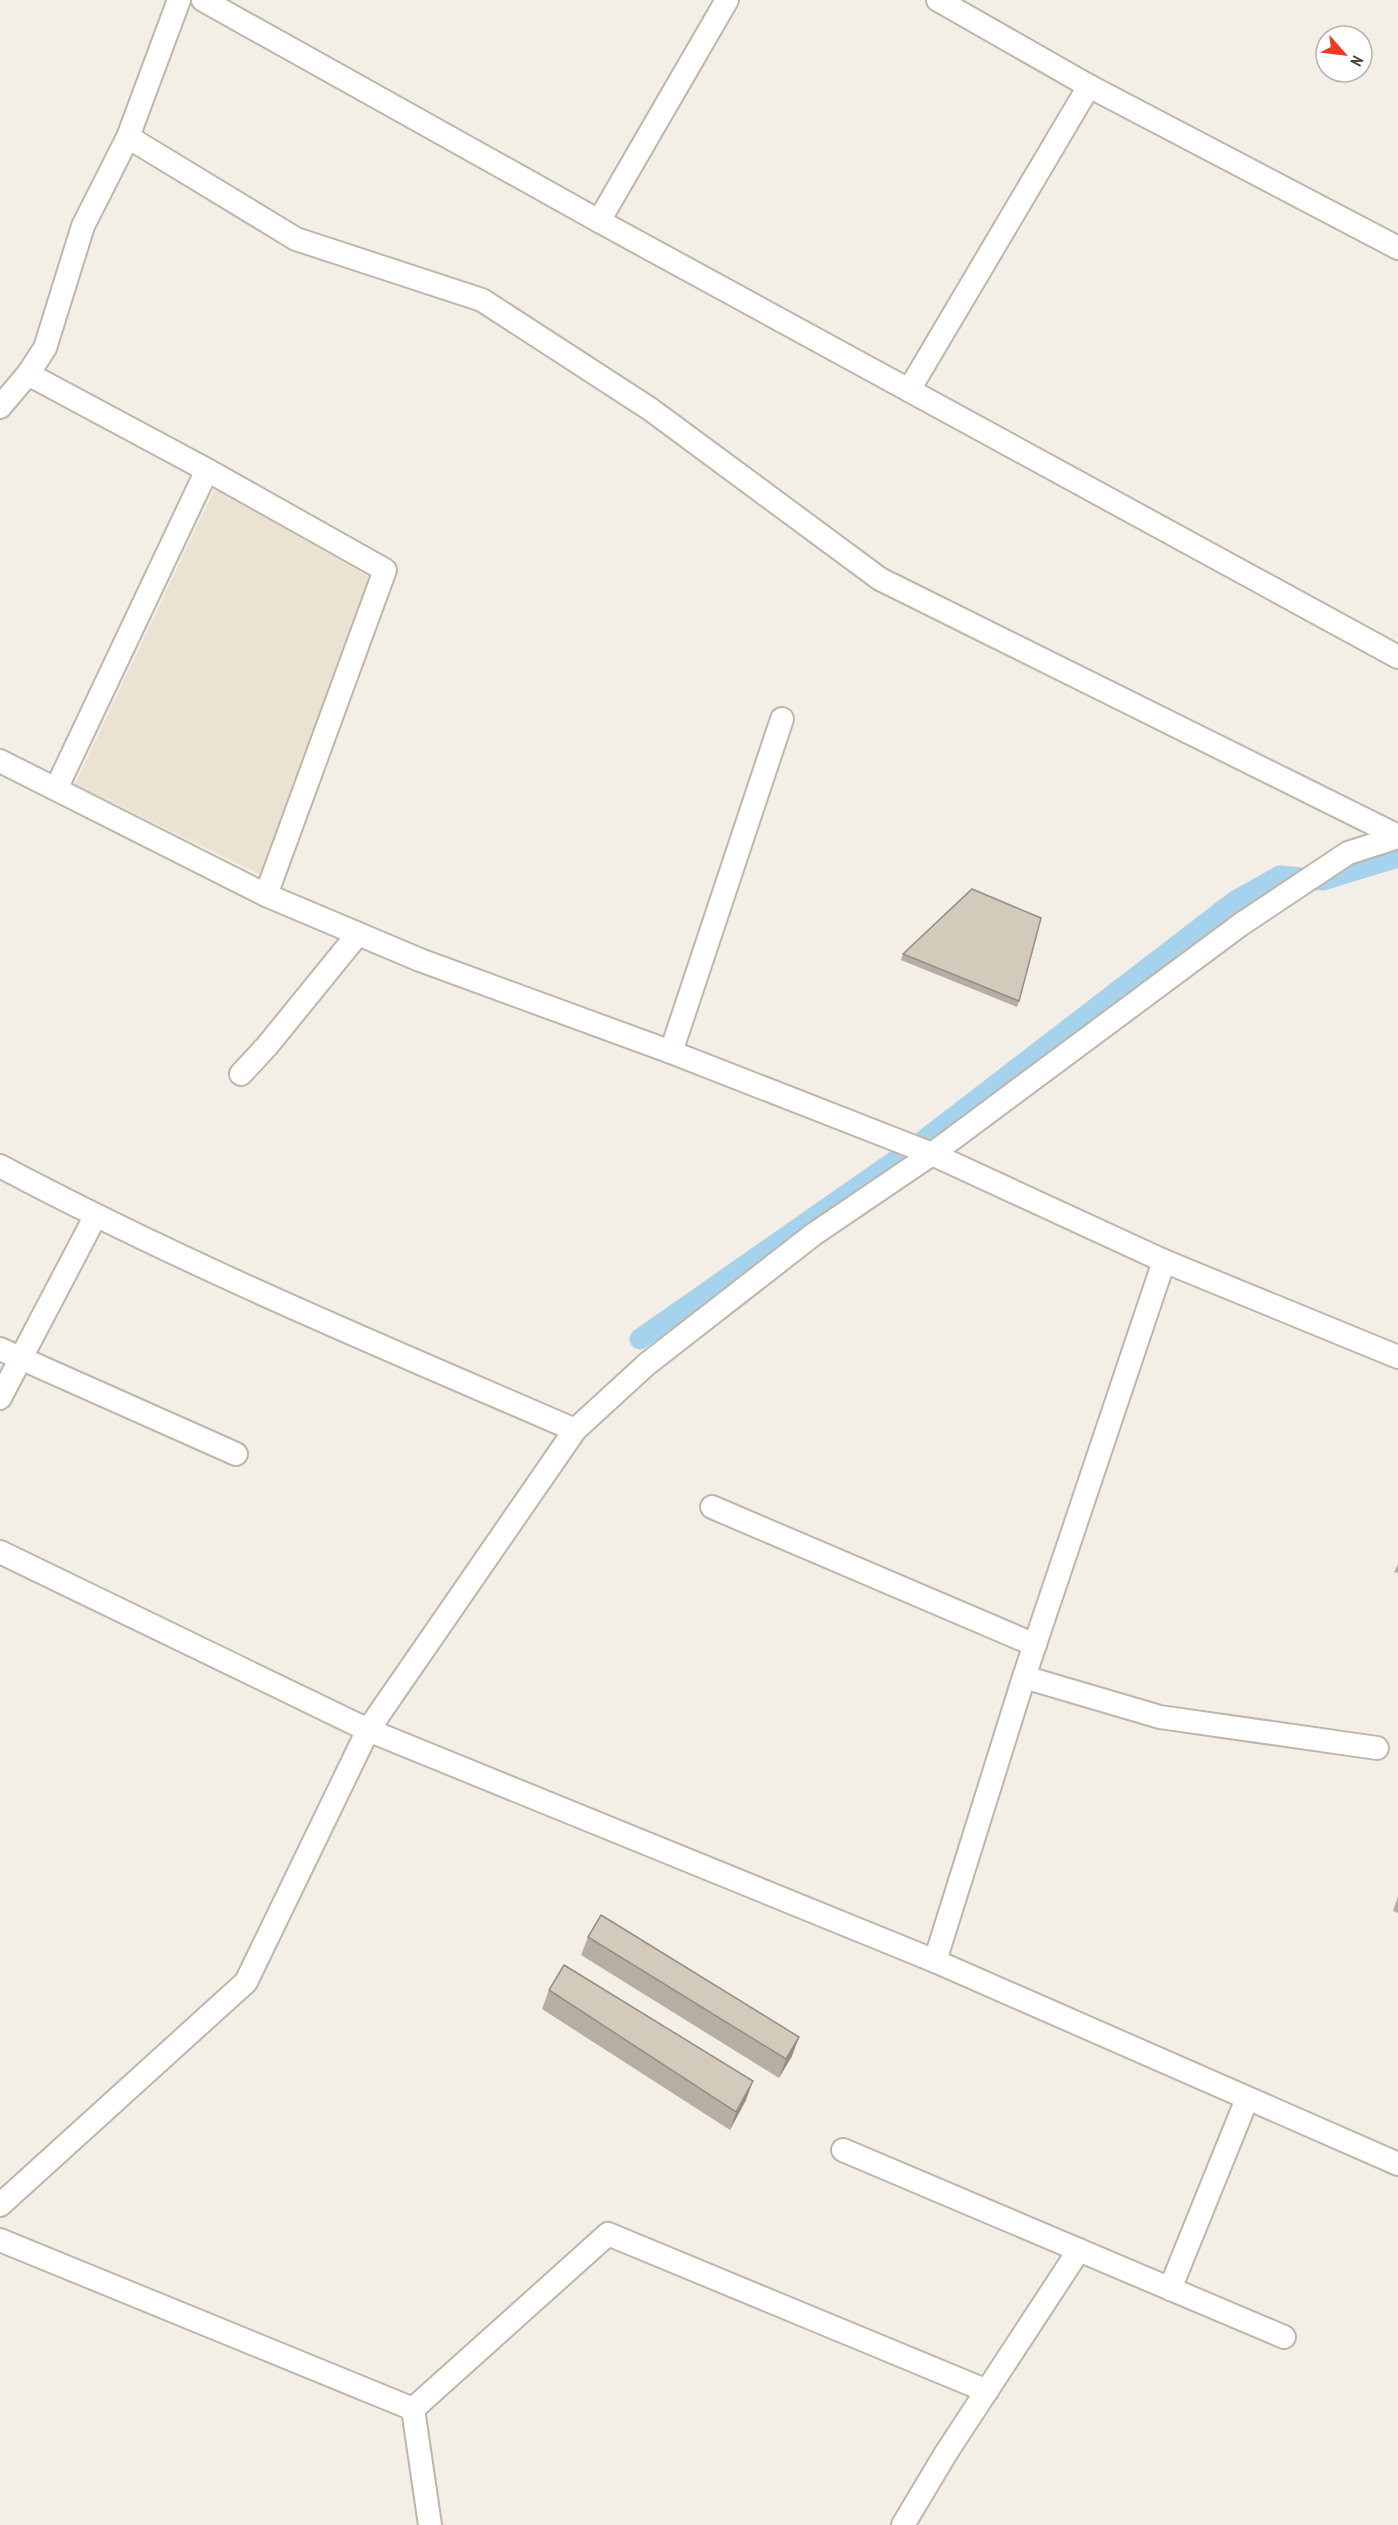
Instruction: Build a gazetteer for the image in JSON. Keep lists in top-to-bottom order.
{
  "north": "bottom right"
}
